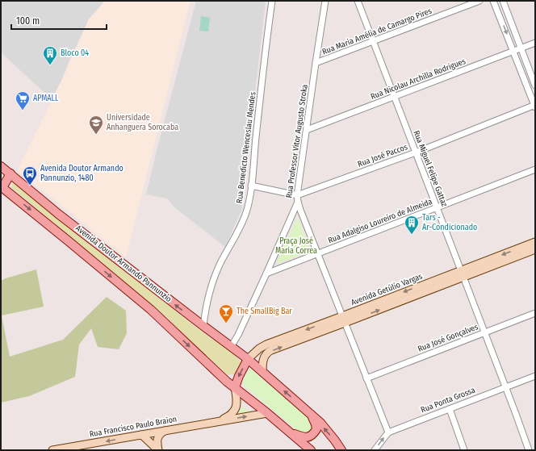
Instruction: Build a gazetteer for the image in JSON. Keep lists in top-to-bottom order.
{
  "streets": {
    "main road": ["Avenida Doutor Armando Pannunzio"],
    "street": [
      "Rua Maria Amélia de Camargo Pires",
      "Rua Nicolau Archilla Rodrigues",
      "Rua Professor Vitor Augusto Stroka",
      "Rua Benedicto Wenceslau Mendes",
      "Rua José Paccos",
      "Rua Miguel Felipe Gattaz",
      "Rua Adalgiso Loureiro de Almeida",
      "Avenida Getúlio Vargas",
      "Rua José Gonçalves",
      "Rua Ponta Grossa",
      "Rua Francisco Paulo Braion"
    ]
  },
  "crossings": [
    ["Rua Maria Amélia de Camargo Pires", "Rua Professor Vitor Augusto Stroka"],
    ["Rua Maria Amélia de Camargo Pires", "Rua Miguel Felipe Gattaz"],
    ["Rua Nicolau Archilla Rodrigues", "Rua Professor Vitor Augusto Stroka"],
    ["Rua Nicolau Archilla Rodrigues", "Rua Miguel Felipe Gattaz"],
    ["Rua Professor Vitor Augusto Stroka", "Rua José Paccos"],
    ["Rua Professor Vitor Augusto Stroka", "Rua Adalgiso Loureiro de Almeida"],
    ["Rua Professor Vitor Augusto Stroka", "Avenida Doutor Armando Pannunzio"],
    ["Rua Benedicto Wenceslau Mendes", "Avenida Doutor Armando Pannunzio"],
    ["Rua José Paccos", "Rua Miguel Felipe Gattaz"],
    ["Rua Miguel Felipe Gattaz", "Rua Adalgiso Loureiro de Almeida"],
    ["Rua Miguel Felipe Gattaz", "Avenida Getúlio Vargas"],
    ["Rua Miguel Felipe Gattaz", "Rua José Gonçalves"],
    ["Rua Miguel Felipe Gattaz", "Rua Ponta Grossa"],
    ["Avenida Doutor Armando Pannunzio", "Avenida Getúlio Vargas"],
    ["Avenida Doutor Armando Pannunzio", "Rua Francisco Paulo Braion"]
  ],
  "parks": ["Praça José Maria Correa"],
  "places": {
    "building": ["Bloco 04", "Tars - Ar-Condicionado"],
    "supermarket": ["APMALL"],
    "school or university": ["Universidade Anhanguera Sorocaba"],
    "bus stop": ["Avenida Doutor Armando Pannunzio, 1480"],
    "bar": ["The SmallBig Bar"]
  },
  "scale_bar": "100 m"
}
